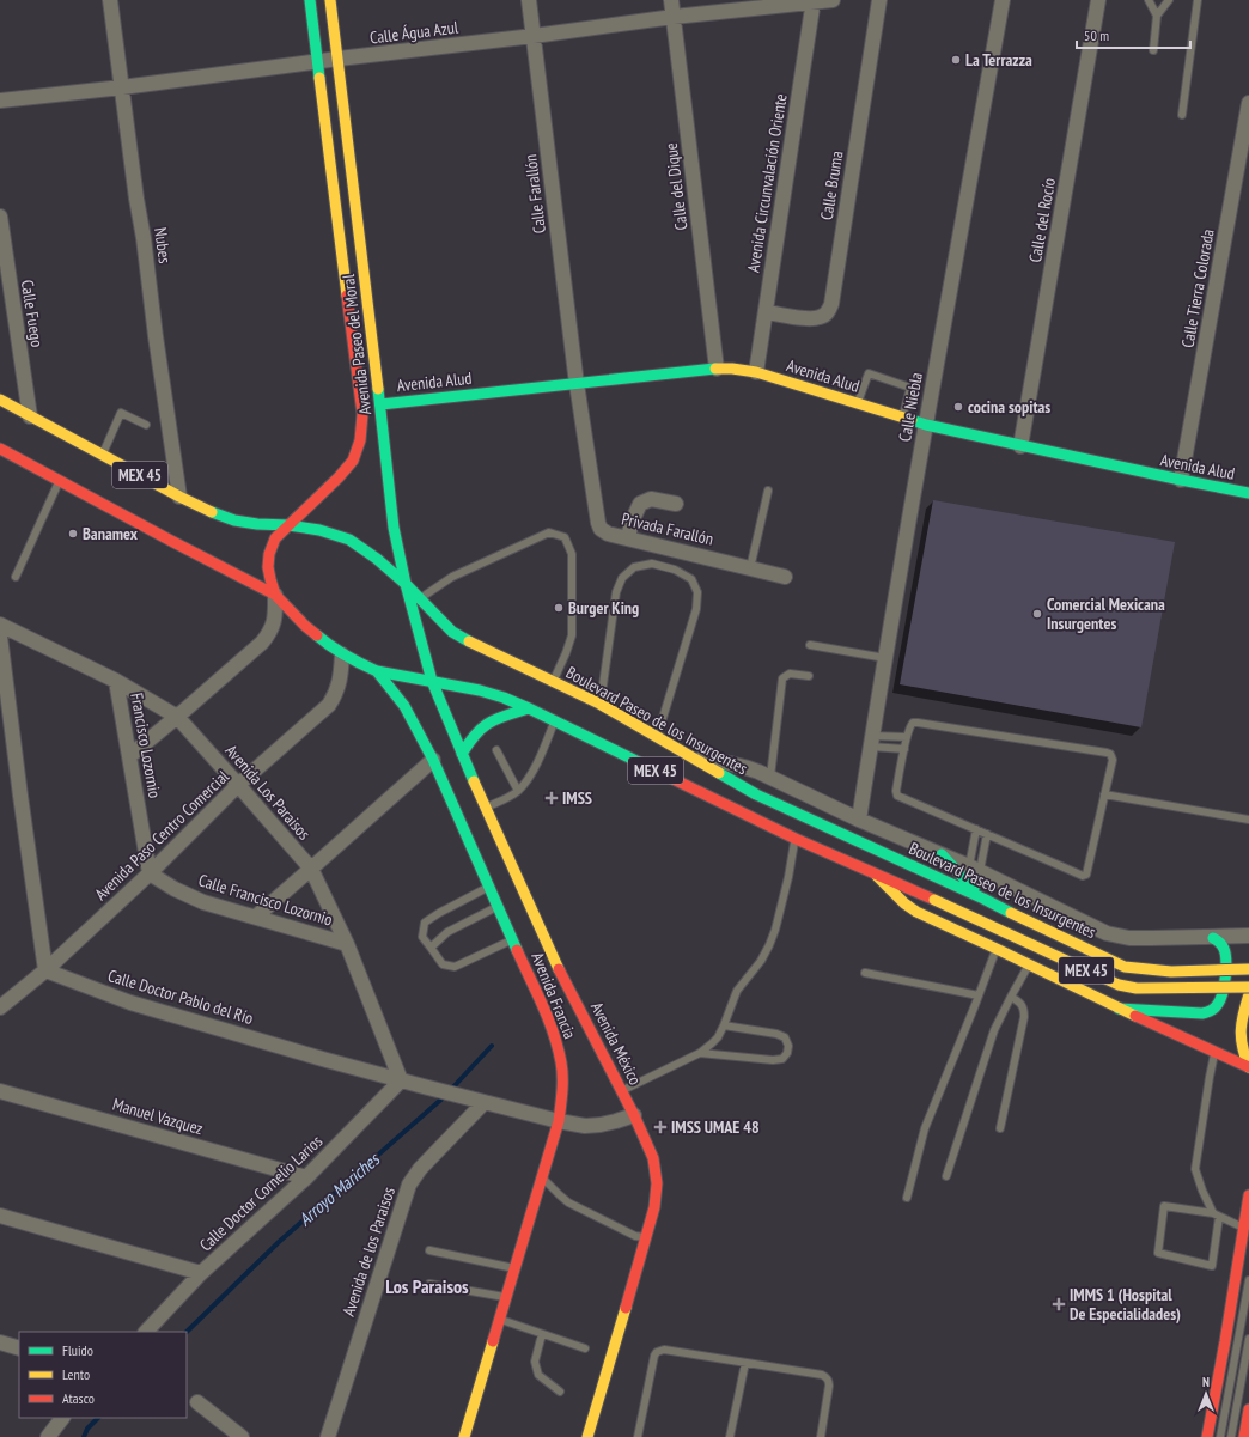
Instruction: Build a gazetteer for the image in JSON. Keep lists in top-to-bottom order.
{
  "streets": {
    "street": [
      "Calle Água Azul",
      "Avenida Circunvalación Oriente",
      "Calle Bruma",
      "Calle del Dique",
      "Calle Farallón",
      "Calle del Rocío",
      "Nubes",
      "Calle Tierra Colorada",
      "Calle Fuego",
      "Avenida Paseo del Moral",
      "Avenida Alud",
      "Calle Niebla",
      "MEX 45",
      "Privada Farallón",
      "Boulevard Paseo de los Insurgentes",
      "Francisco Lozornio",
      "Avenida Los Paraisos",
      "Avenida Paso Centro Comercial",
      "Calle Francisco Lozornio",
      "Avenida Francia",
      "Calle Doctor Pablo del Río",
      "Avenida México",
      "Manuel Vazquez",
      "Calle Doctor Cornelio Larios",
      "Avenida de los Paraisos"
    ]
  },
  "crossings": [
    ["Calle Água Azul", "Avenida Circunvalación Oriente"],
    ["Calle Água Azul", "Calle del Dique"],
    ["Calle Água Azul", "Calle Farallón"],
    ["Calle Água Azul", "Nubes"],
    ["Calle Água Azul", "Avenida Paseo del Moral"],
    ["Avenida Circunvalación Oriente", "Calle Bruma"],
    ["Avenida Circunvalación Oriente", "Avenida Alud"],
    ["Calle del Dique", "Avenida Alud"],
    ["Calle Farallón", "Avenida Alud"],
    ["Calle Farallón", "Privada Farallón"],
    ["Calle del Rocío", "Avenida Alud"],
    ["Nubes", "Boulevard Paseo de los Insurgentes"],
    ["Calle Tierra Colorada", "Avenida Alud"],
    ["Calle Fuego", "Boulevard Paseo de los Insurgentes"],
    ["Avenida Paseo del Moral", "Avenida Alud"],
    ["Avenida Paseo del Moral", "MEX 45"],
    ["Avenida Paseo del Moral", "Boulevard Paseo de los Insurgentes"],
    ["Avenida Paseo del Moral", "Avenida México"],
    ["Avenida Alud", "Calle Niebla"],
    ["Avenida Alud", "Privada Farallón"],
    ["MEX 45", "Avenida Paso Centro Comercial"],
    ["MEX 45", "Avenida Francia"],
    ["MEX 45", "Avenida México"],
    ["Francisco Lozornio", "Avenida Los Paraisos"],
    ["Francisco Lozornio", "Avenida Paso Centro Comercial"],
    ["Francisco Lozornio", "Calle Francisco Lozornio"],
    ["Avenida Los Paraisos", "Avenida Paso Centro Comercial"],
    ["Avenida Los Paraisos", "Calle Francisco Lozornio"],
    ["Avenida Los Paraisos", "Calle Doctor Pablo del Río"],
    ["Avenida Los Paraisos", "Calle Doctor Cornelio Larios"],
    ["Avenida Paso Centro Comercial", "Calle Francisco Lozornio"],
    ["Avenida Paso Centro Comercial", "Calle Doctor Pablo del Río"],
    ["Avenida Francia", "Calle Doctor Pablo del Río"],
    ["Calle Doctor Pablo del Río", "Avenida México"],
    ["Calle Doctor Pablo del Río", "Calle Doctor Cornelio Larios"],
    ["Calle Doctor Pablo del Río", "Avenida de los Paraisos"],
    ["Manuel Vazquez", "Calle Doctor Cornelio Larios"]
  ],
  "districts": ["Los Paraisos"],
  "water": ["Arroyo Mariches"],
  "places": {
    "other": [
      "La Terrazza",
      "cocina sopitas",
      "Banamex",
      "Burger King",
      "Comercial Mexicana Insurgentes"
    ],
    "health": ["IMSS", "IMSS UMAE 48", "IMMS 1 (Hospital De Especialidades)"]
  },
  "legend": ["Fluido", "Lento", "Atasco"],
  "scale_bar": "50 m",
  "north": "top"
}
